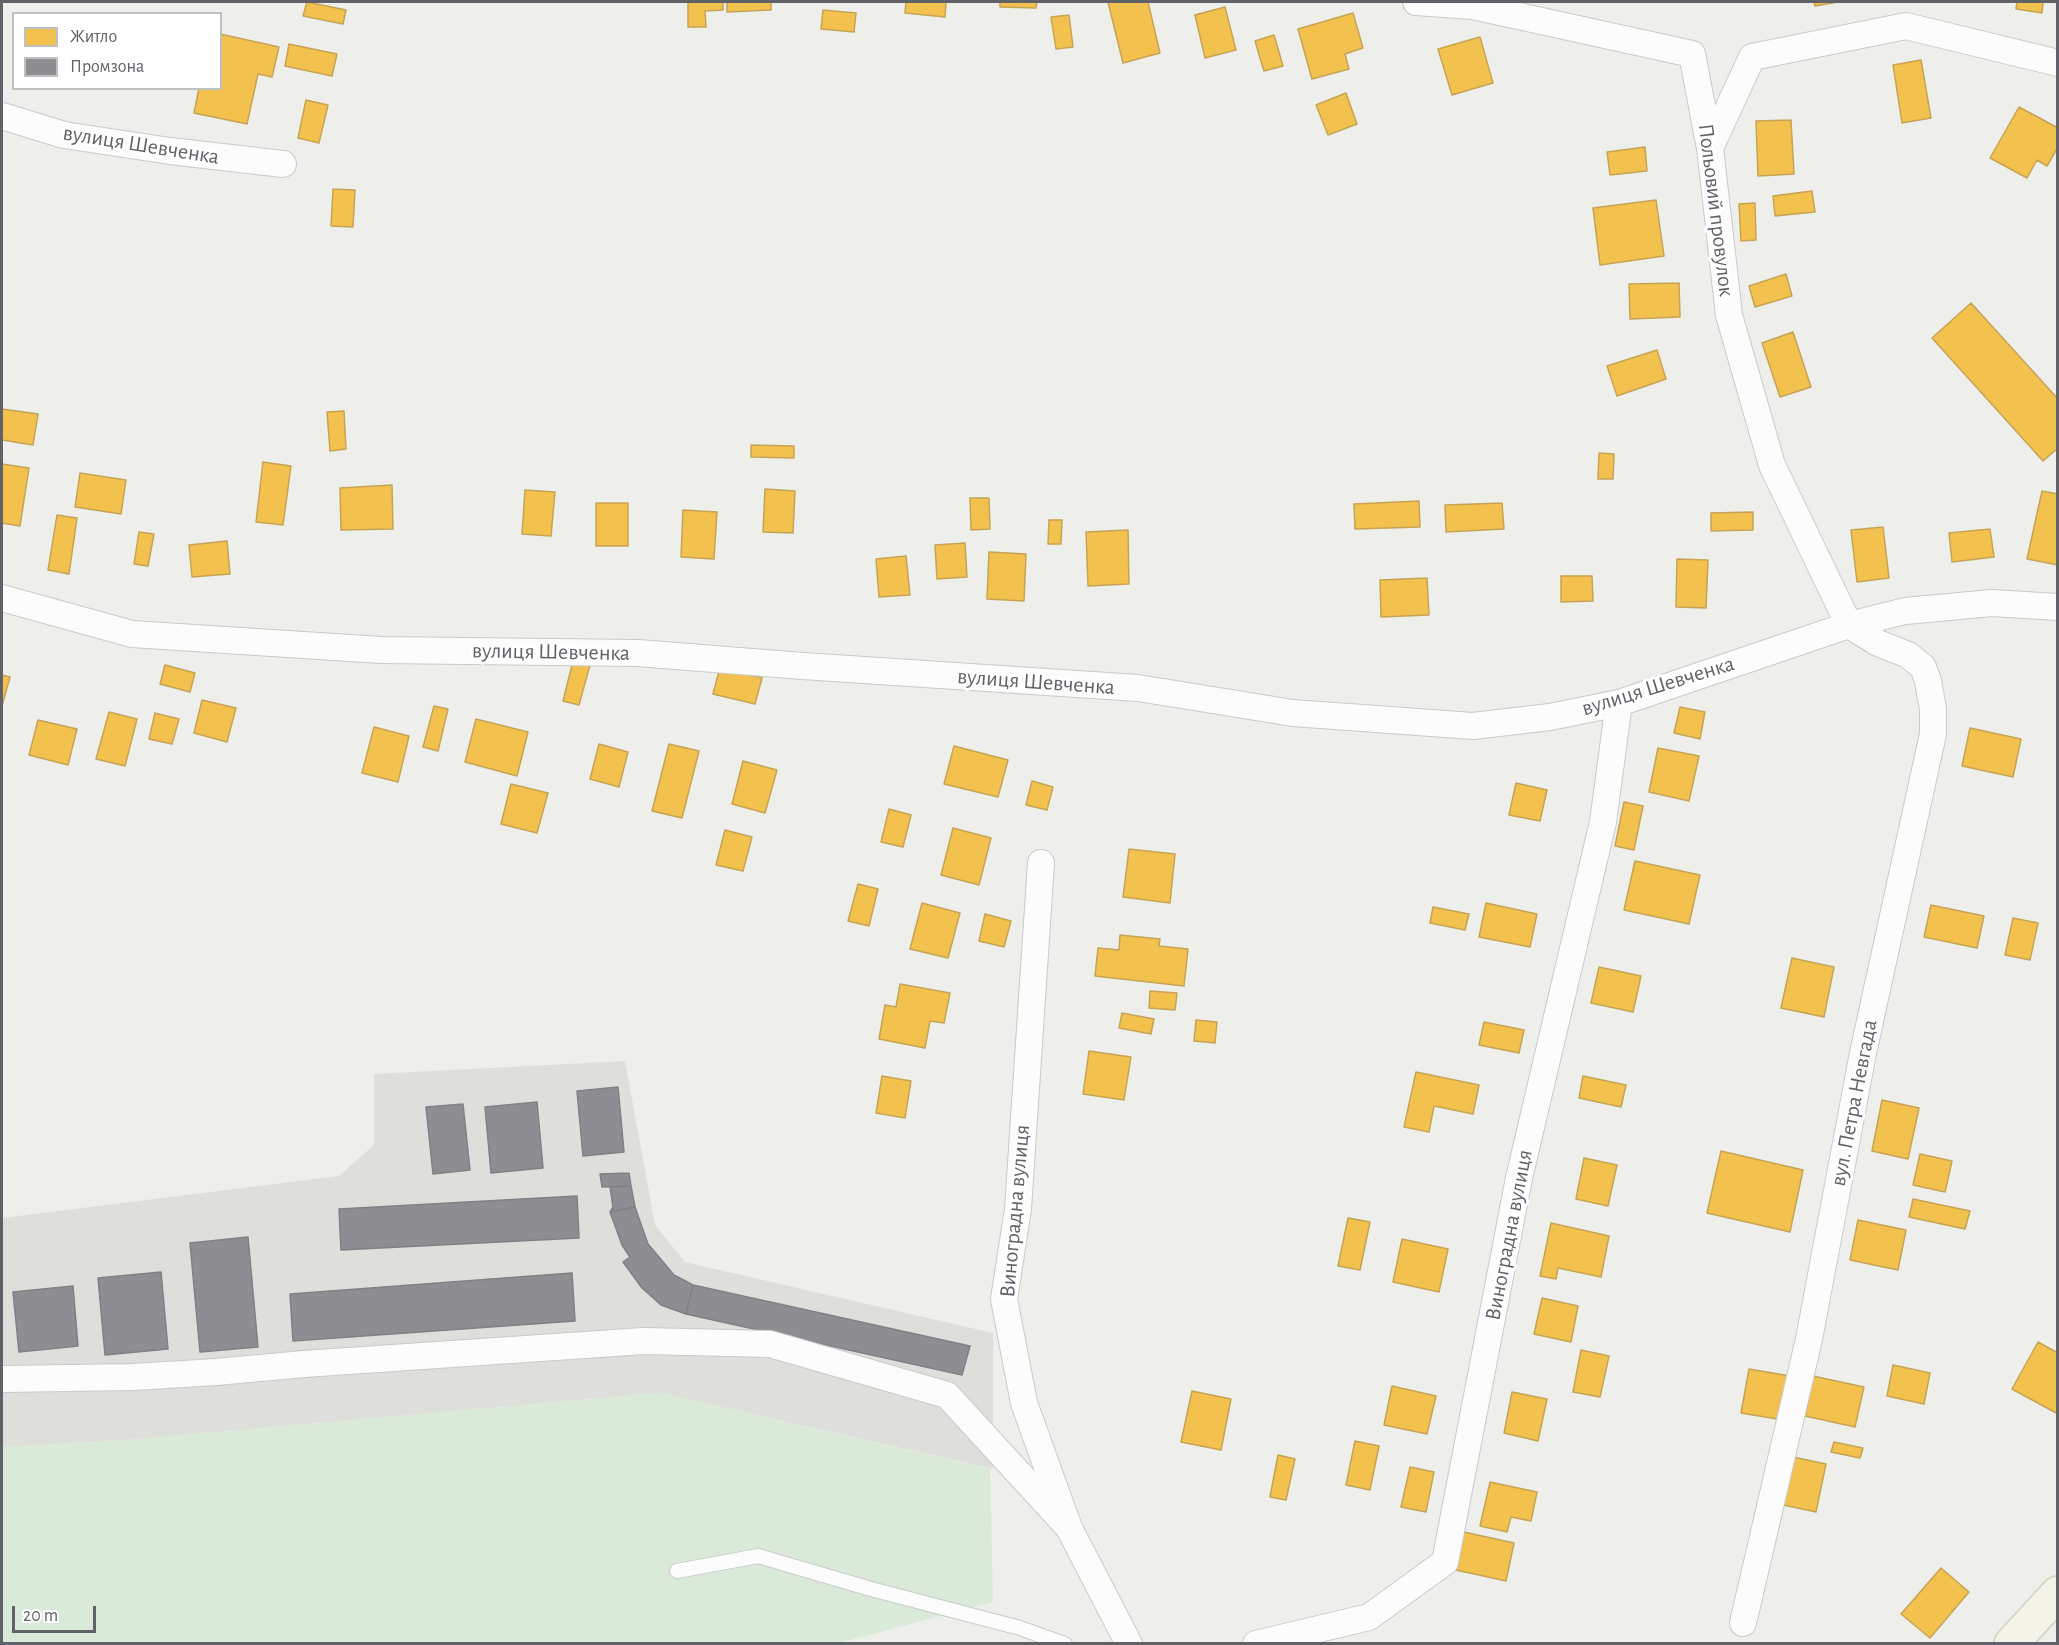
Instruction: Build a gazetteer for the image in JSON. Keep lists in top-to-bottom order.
{
  "streets": {
    "street": [
      "вулиця Шевченка",
      "Польовий провулок",
      "вул. Петра Невгада",
      "Виноградна вулиця"
    ]
  },
  "crossings": [
    ["вулиця Шевченка", "Польовий провулок"],
    ["вулиця Шевченка", "вул. Петра Невгада"],
    ["вулиця Шевченка", "Виноградна вулиця"],
    ["Польовий провулок", "вул. Петра Невгада"]
  ],
  "legend": ["Житло", "Промзона"],
  "scale_bar": "20 m"
}
